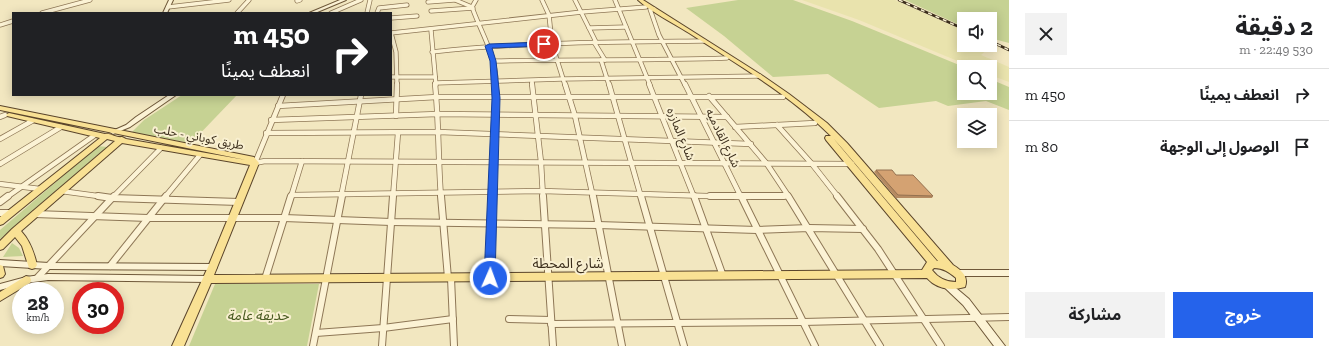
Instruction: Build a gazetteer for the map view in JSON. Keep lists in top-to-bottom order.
{
  "streets": {
    "main road": ["طريق كوباني - حلب", "شارع المحطة"],
    "street": ["شارع المازره", "شارع القادميه"]
  },
  "crossings": [
    ["شارع المازره", "شارع المحطة"],
    ["شارع القادميه", "شارع المحطة"]
  ],
  "parks": ["حديقة عامة"],
  "page": {
    "heading": ["2 دقيقة", "530 m · 22:49"],
    "turn": ["450 m", "انعطف يمينًا"],
    "list": [
      {
        "name": "انعطف يمينًا",
        "value": "450 m"
      },
      {
        "name": "الوصول إلى الوجهة",
        "value": "80 m"
      }
    ],
    "speed": "28 km/h",
    "limit": "30",
    "buttons": ["خروج", "مشاركة"]
  }
}
